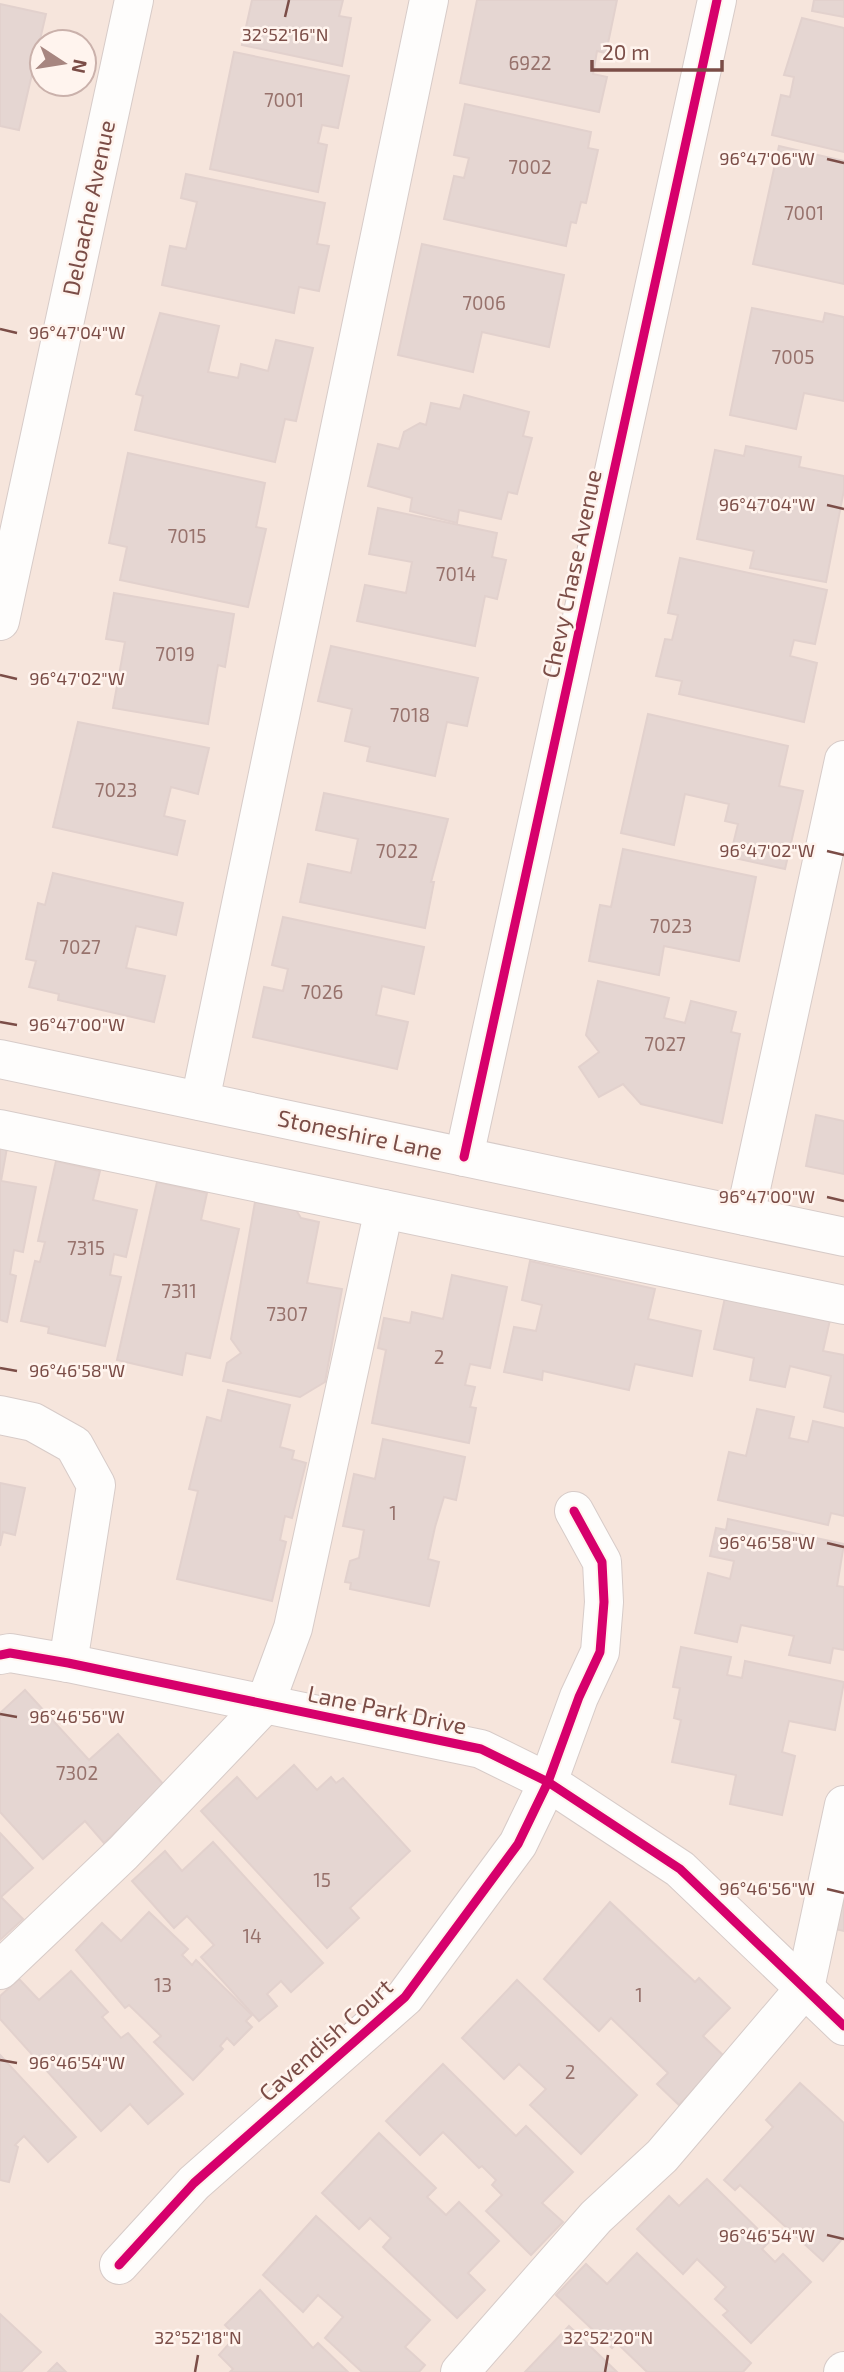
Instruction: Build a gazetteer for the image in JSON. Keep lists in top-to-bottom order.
{
  "streets": {
    "street": [
      "Deloache Avenue",
      "Chevy Chase Avenue",
      "Stoneshire Lane",
      "Lane Park Drive",
      "Cavendish Court"
    ]
  },
  "crossings": [
    ["Chevy Chase Avenue", "Stoneshire Lane"],
    ["Lane Park Drive", "Cavendish Court"]
  ],
  "house_numbers": [
    "6922",
    "7001",
    "7002",
    "7001",
    "7006",
    "7005",
    "7015",
    "7014",
    "7019",
    "7018",
    "7023",
    "7022",
    "7023",
    "7027",
    "7026",
    "7027",
    "7315",
    "7311",
    "7307",
    "2",
    "1",
    "7302",
    "15",
    "14",
    "13",
    "1",
    "2"
  ],
  "scale_bar": "20 m",
  "north": "right",
  "coordinates": [
    "32°52'16\"N",
    "96°47'06\"W",
    "96°47'04\"W",
    "96°47'02\"W",
    "96°47'00\"W",
    "96°46'58\"W",
    "96°46'56\"W",
    "96°46'54\"W",
    "32°52'18\"N",
    "32°52'20\"N"
  ]
}
